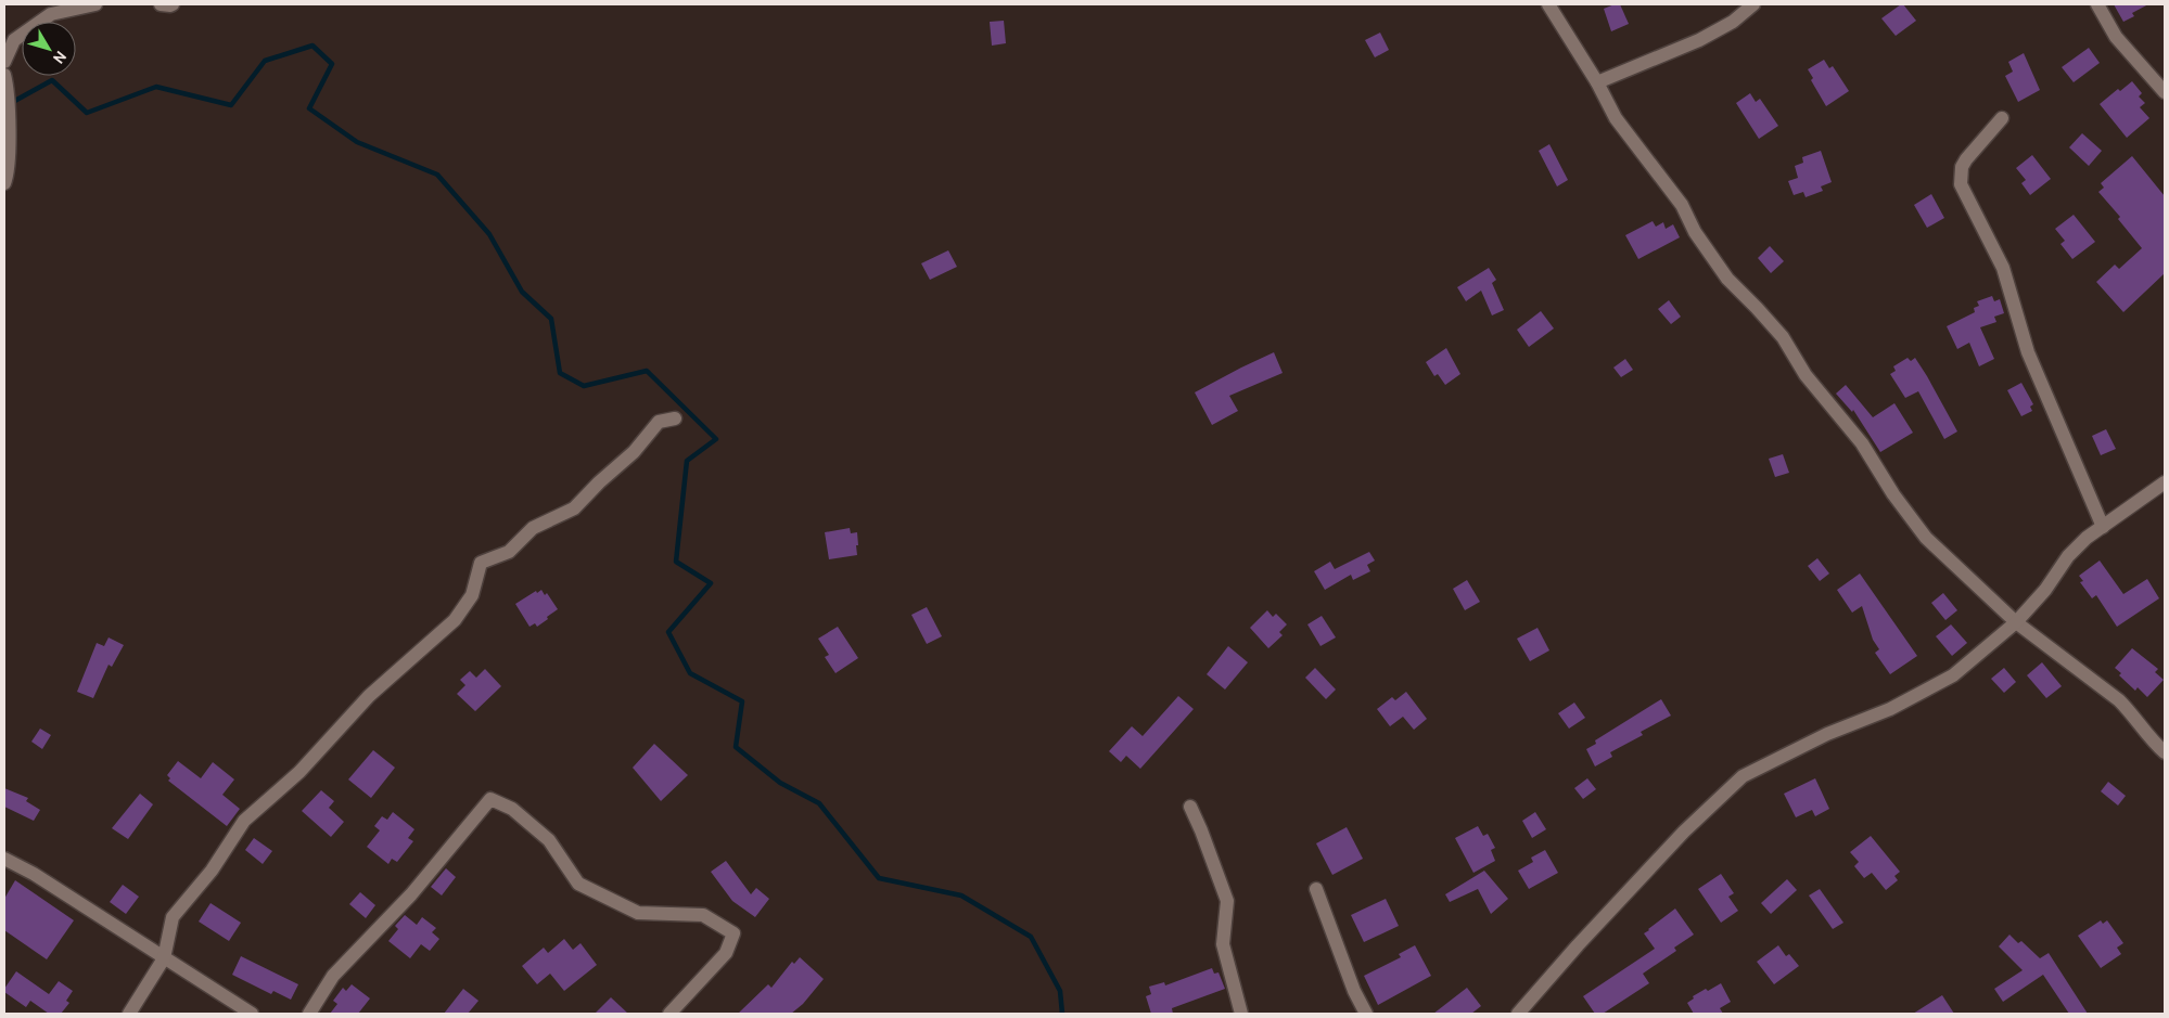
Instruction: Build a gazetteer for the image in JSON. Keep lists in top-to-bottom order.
{
  "north": "bottom right"
}
